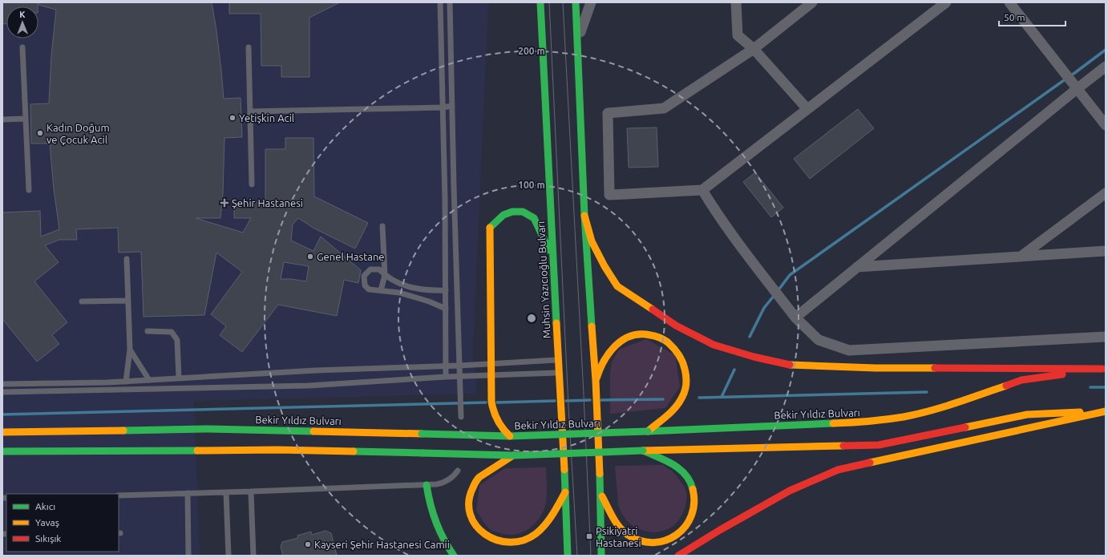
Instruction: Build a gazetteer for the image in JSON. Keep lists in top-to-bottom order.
{
  "streets": {
    "main road": ["Muhsin Yazıcıoğlu Bulvarı", "Bekir Yıldız Bulvarı"]
  },
  "places": {
    "other": [
      "Yetişkin Acil",
      "Kadın Doğum ve Çocuk Acil",
      "Genel Hastane",
      "Kayseri Şehir Hastanesi Camii"
    ],
    "health": ["Şehir Hastanesi"],
    "transit": ["Psikiyatri Hastanesi"]
  },
  "legend": ["Akıcı", "Yavaş", "Sıkışık"],
  "scale_bar": "50 m",
  "north": "top",
  "rings": ["200 m", "100 m"]
}
